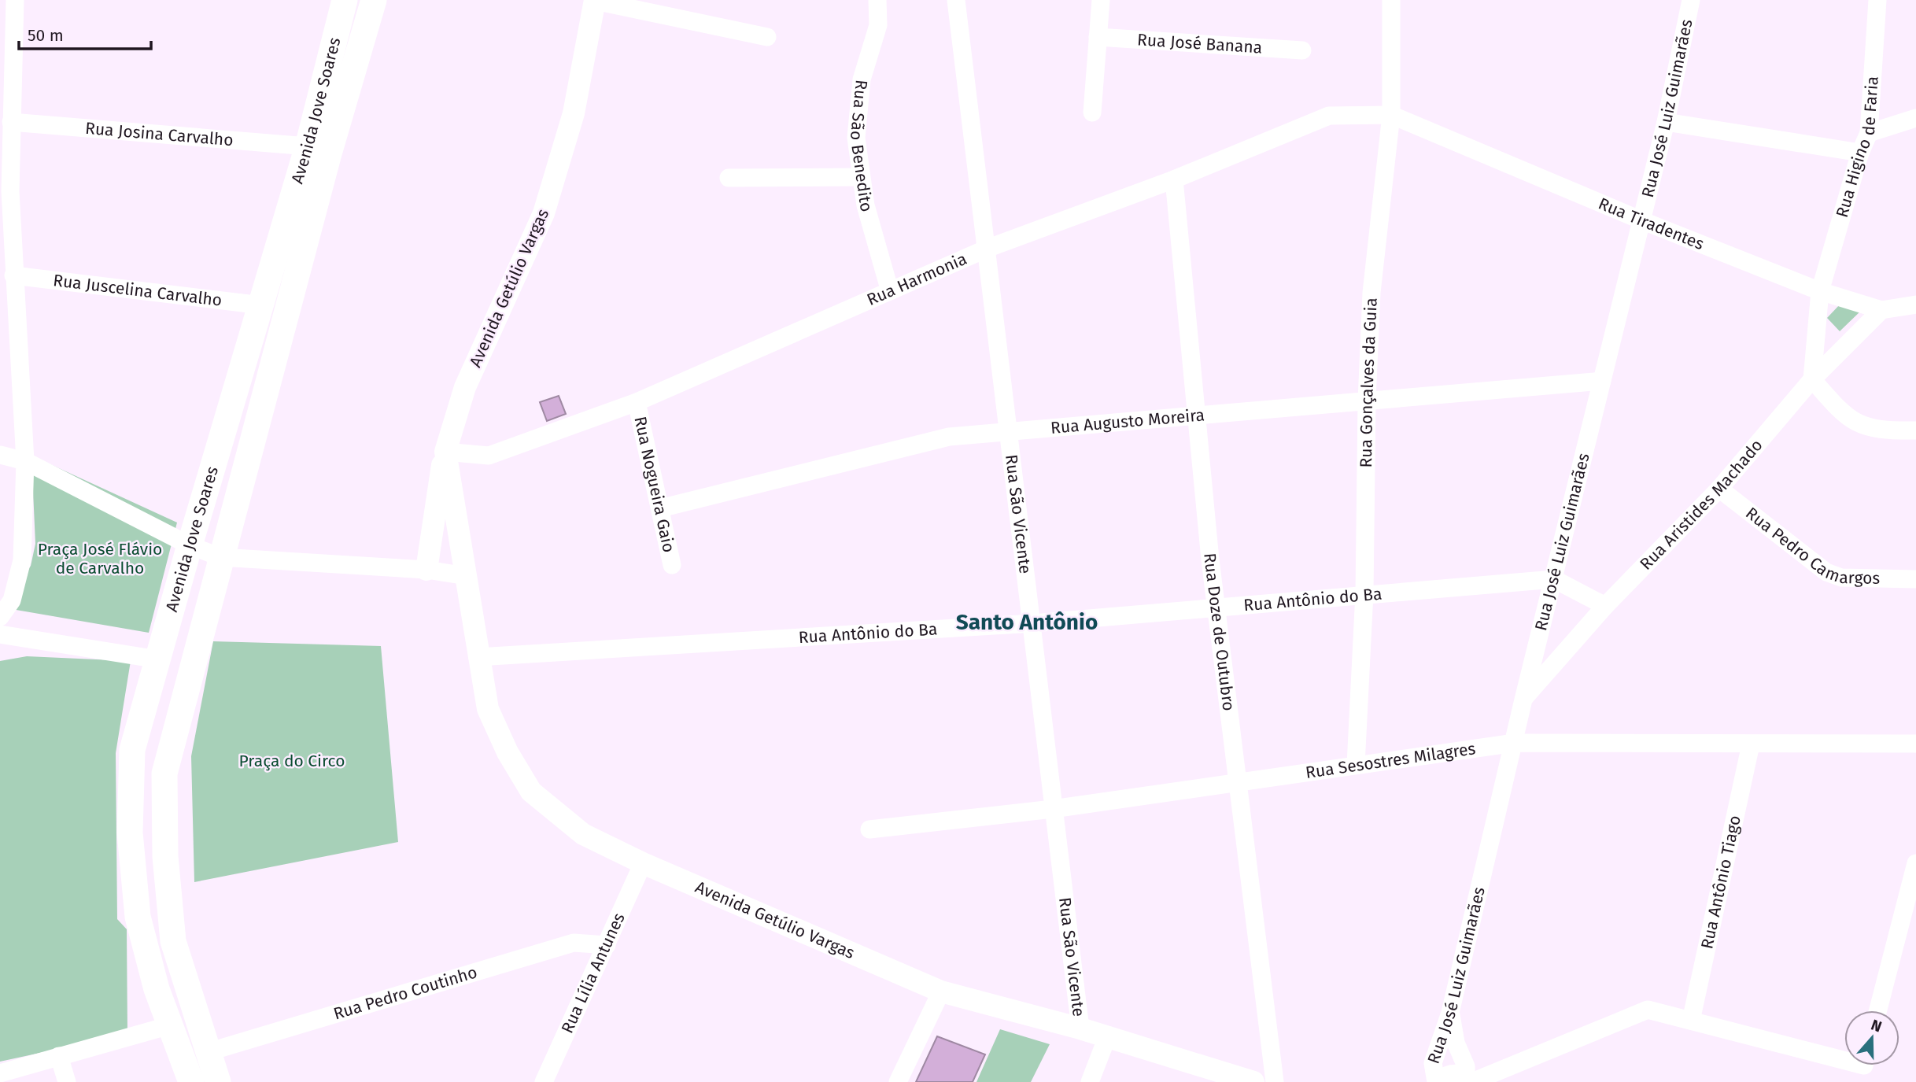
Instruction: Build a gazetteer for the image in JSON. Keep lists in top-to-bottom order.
{
  "streets": {
    "main road": ["Avenida Jove Soares"],
    "street": [
      "Rua José Banana",
      "Rua José Luiz Guimarães",
      "Rua Josina Carvalho",
      "Rua São Benedito",
      "Rua Higino de Faria",
      "Rua Tiradentes",
      "Rua Harmonia",
      "Avenida Getúlio Vargas",
      "Rua Juscelina Carvalho",
      "Rua Gonçalves da Guia",
      "Rua Augusto Moreira",
      "Rua Nogueira Gaio",
      "Rua Aristides Machado",
      "Rua São Vicente",
      "Rua Pedro Camargos",
      "Rua Antônio do Ba",
      "Rua Doze de Outubro",
      "Rua Sesostres Milagres",
      "Rua Antônio Tiago",
      "Rua Lília Antunes",
      "Rua Pedro Coutinho"
    ]
  },
  "crossings": [
    ["Rua José Luiz Guimarães", "Rua Tiradentes"],
    ["Rua José Luiz Guimarães", "Rua Augusto Moreira"],
    ["Rua José Luiz Guimarães", "Rua Aristides Machado"],
    ["Rua José Luiz Guimarães", "Rua Antônio do Ba"],
    ["Rua José Luiz Guimarães", "Rua Sesostres Milagres"],
    ["Avenida Jove Soares", "Rua Josina Carvalho"],
    ["Avenida Jove Soares", "Rua Juscelina Carvalho"],
    ["Avenida Jove Soares", "Rua Pedro Coutinho"],
    ["Rua São Benedito", "Rua Harmonia"],
    ["Rua Higino de Faria", "Rua Tiradentes"],
    ["Rua Higino de Faria", "Rua Aristides Machado"],
    ["Rua Tiradentes", "Rua Harmonia"],
    ["Rua Tiradentes", "Rua Gonçalves da Guia"],
    ["Rua Tiradentes", "Rua Aristides Machado"],
    ["Rua Harmonia", "Avenida Getúlio Vargas"],
    ["Rua Harmonia", "Rua Gonçalves da Guia"],
    ["Rua Harmonia", "Rua Nogueira Gaio"],
    ["Rua Harmonia", "Rua São Vicente"],
    ["Rua Harmonia", "Rua Doze de Outubro"],
    ["Avenida Getúlio Vargas", "Rua São Vicente"],
    ["Avenida Getúlio Vargas", "Rua Antônio do Ba"],
    ["Avenida Getúlio Vargas", "Rua Lília Antunes"],
    ["Rua Gonçalves da Guia", "Rua Augusto Moreira"],
    ["Rua Gonçalves da Guia", "Rua Antônio do Ba"],
    ["Rua Gonçalves da Guia", "Rua Sesostres Milagres"],
    ["Rua Augusto Moreira", "Rua Nogueira Gaio"],
    ["Rua Augusto Moreira", "Rua São Vicente"],
    ["Rua Augusto Moreira", "Rua Doze de Outubro"],
    ["Rua Aristides Machado", "Rua Pedro Camargos"],
    ["Rua São Vicente", "Rua Antônio do Ba"],
    ["Rua São Vicente", "Rua Sesostres Milagres"],
    ["Rua Antônio do Ba", "Rua Doze de Outubro"],
    ["Rua Doze de Outubro", "Rua Sesostres Milagres"],
    ["Rua Sesostres Milagres", "Rua Antônio Tiago"],
    ["Rua Lília Antunes", "Rua Pedro Coutinho"]
  ],
  "districts": ["Santo Antônio"],
  "parks": ["Praça José Flávio de Carvalho", "Praça do Circo"],
  "scale_bar": "50 m",
  "north": "top"
}
